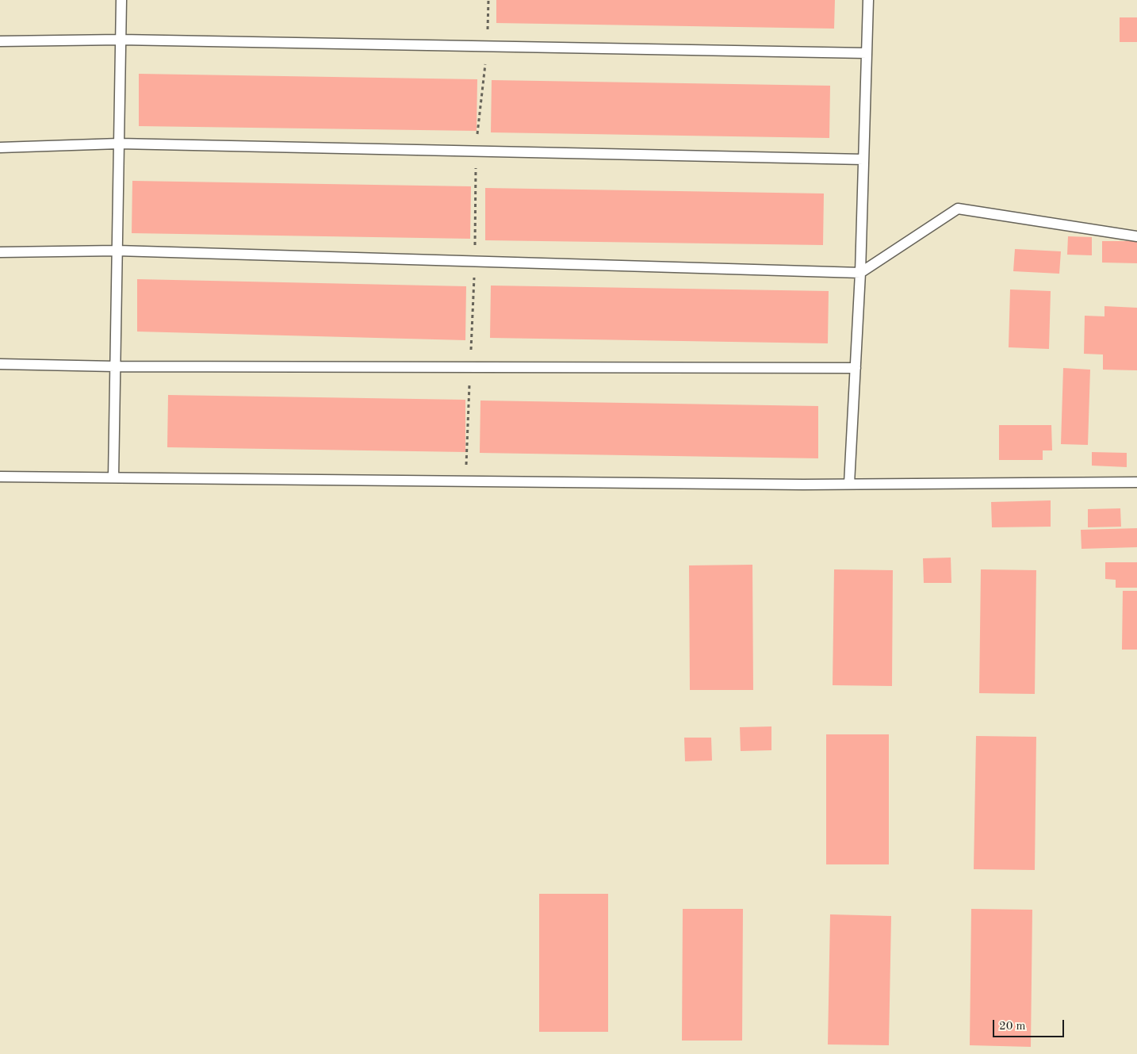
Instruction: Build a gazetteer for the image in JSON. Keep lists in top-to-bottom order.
{
  "scale_bar": "20 m"
}
